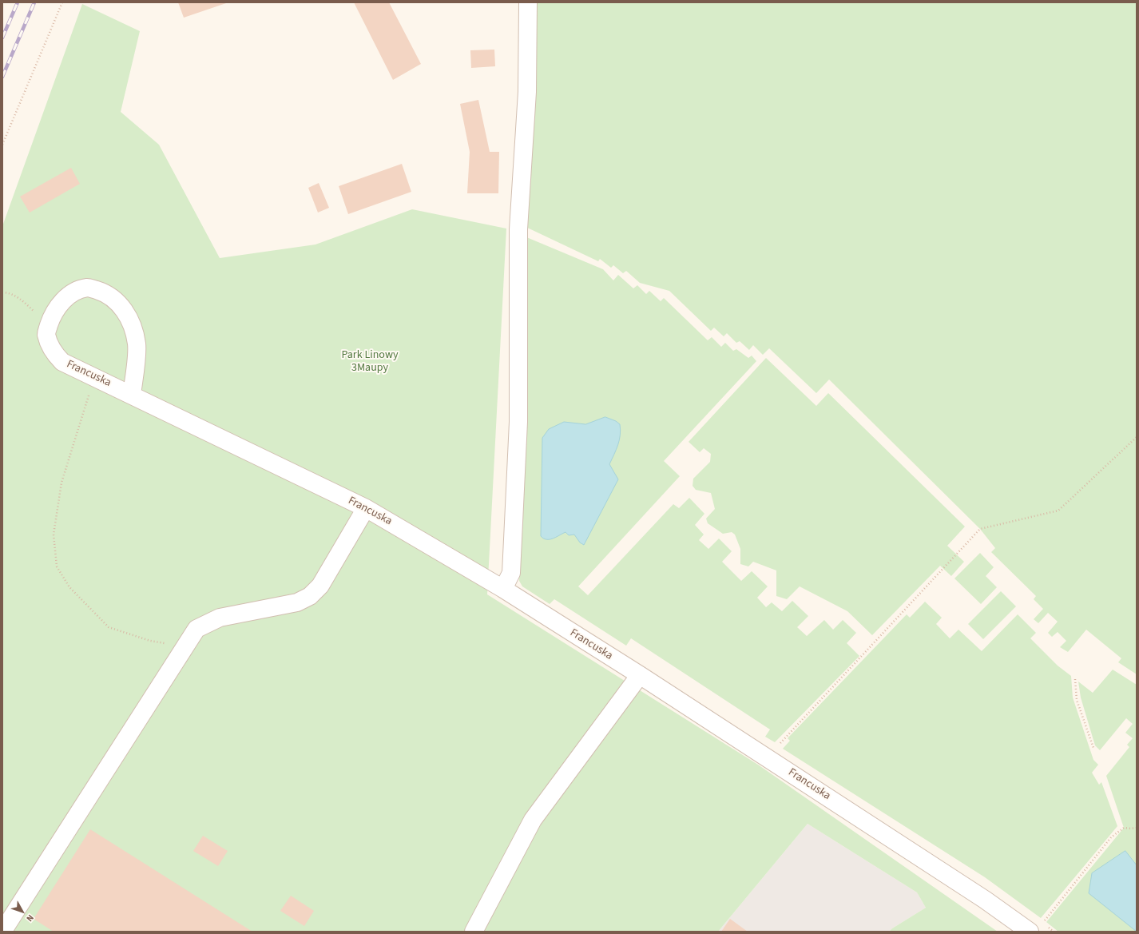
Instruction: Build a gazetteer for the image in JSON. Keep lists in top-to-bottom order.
{
  "streets": {
    "street": ["Francuska"]
  },
  "parks": ["Park Linowy 3Maupy"],
  "north": "bottom right"
}
